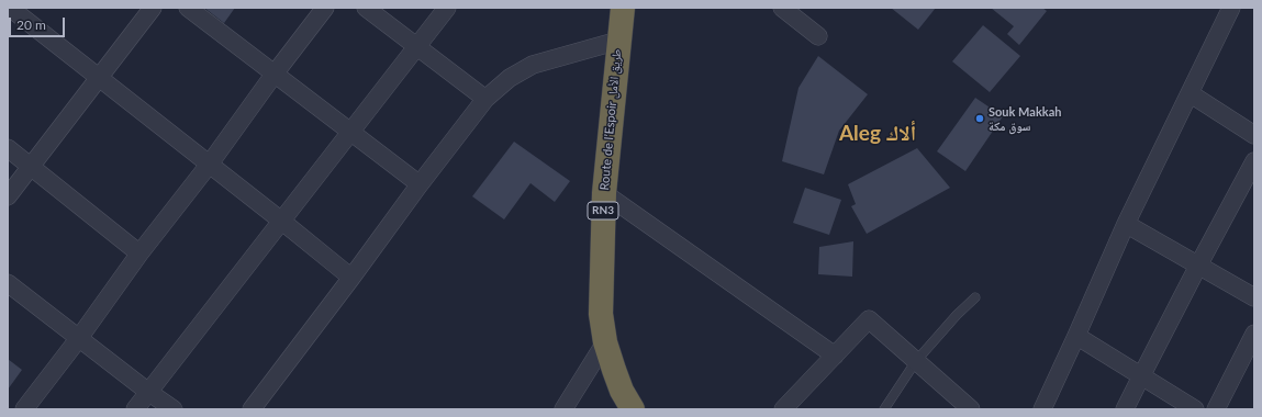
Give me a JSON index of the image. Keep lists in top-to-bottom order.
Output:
{
  "streets": {
    "highway": ["Route de l’Espoir طريق الأمل", "RN3"]
  },
  "districts": ["Aleg ألاك"],
  "places": ["Souk Makkah سوق مكة"],
  "scale_bar": "20 m"
}
